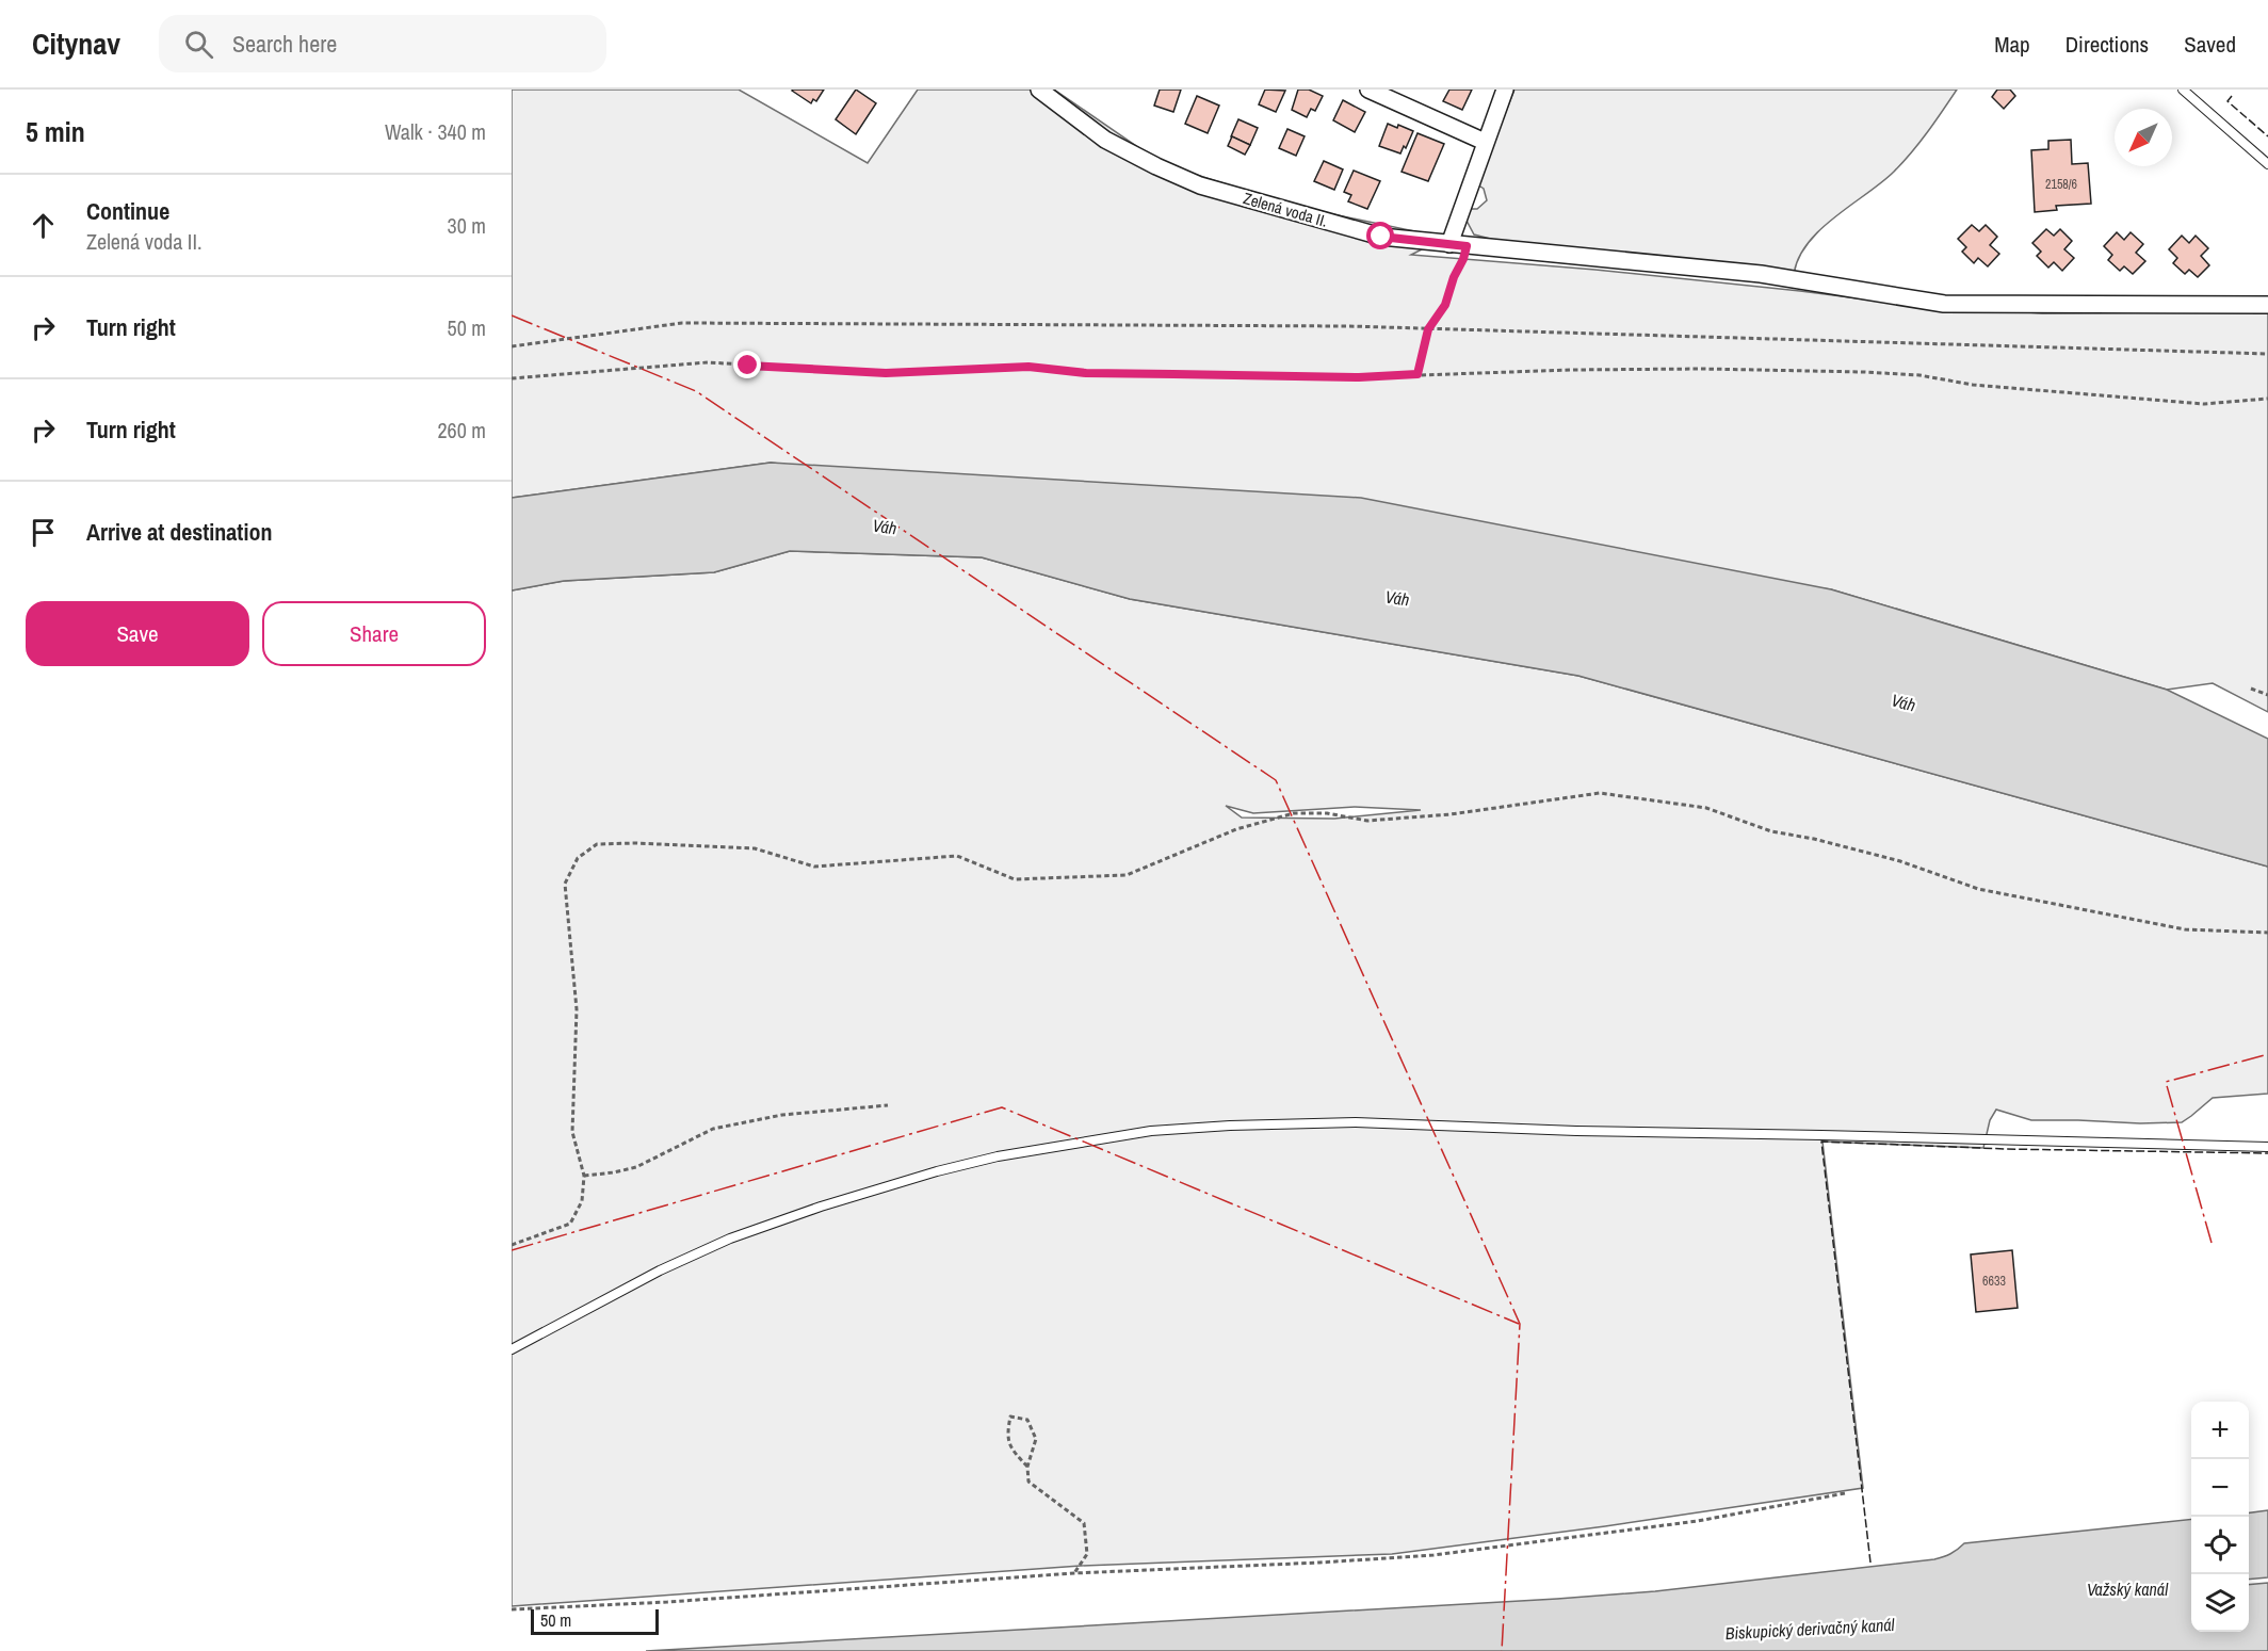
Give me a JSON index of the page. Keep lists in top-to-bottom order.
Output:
{
  "streets": {
    "street": ["Zelená voda II."]
  },
  "water": ["Váh", "Važský kanál", "Biskupický derivačný kanál"],
  "house_numbers": ["2158/6", "6633"],
  "scale_bar": "50 m",
  "north": "bottom left",
  "page": {
    "header": "Citynav",
    "search": "Search here",
    "nav": ["Map", "Directions", "Saved"],
    "heading": ["5 min", "Walk · 340 m"],
    "list": [
      ["Continue", "Zelená voda II.", "30 m"],
      ["Turn right", "50 m"],
      ["Turn right", "260 m"],
      "Arrive at destination"
    ],
    "buttons": ["Save", "Share"],
    "map_buttons": ["+", "−"],
    "scale": "50 m"
  }
}
